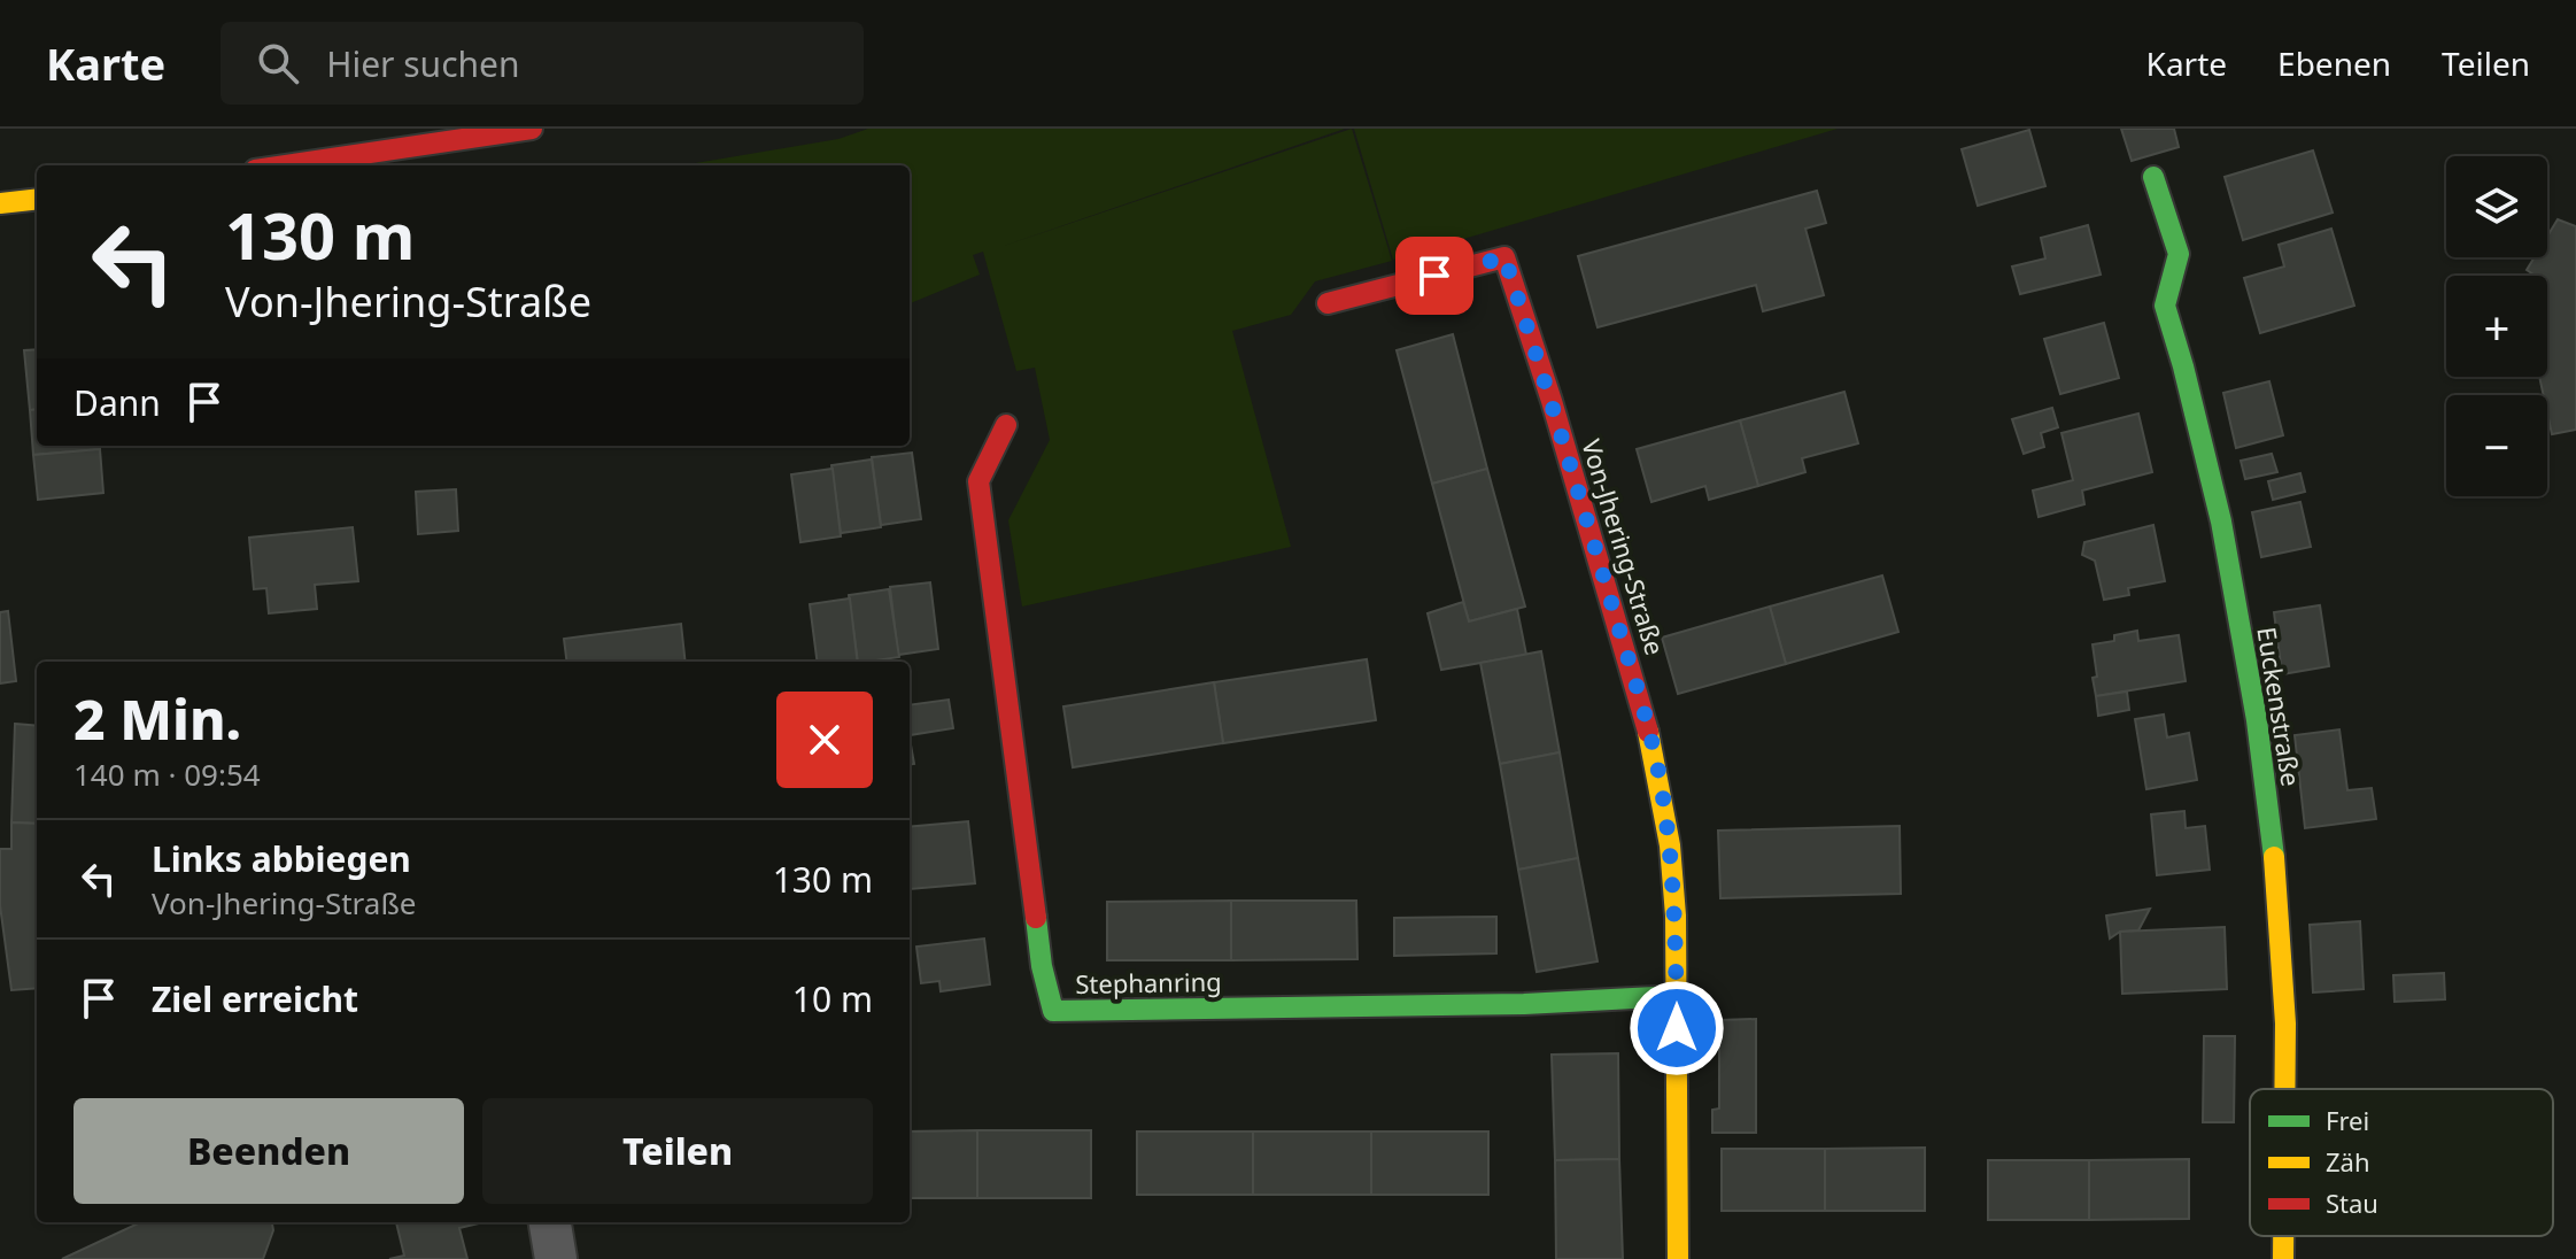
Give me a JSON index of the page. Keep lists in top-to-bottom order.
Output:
{
  "streets": {
    "street": ["Von-Jhering-Straße", "Euckenstraße", "Stephanring"]
  },
  "crossings": [
    ["Von-Jhering-Straße", "Stephanring"]
  ],
  "legend": ["Frei", "Zäh", "Stau"],
  "page": {
    "header": "Karte",
    "search": "Hier suchen",
    "nav": ["Karte", "Ebenen", "Teilen"],
    "map_buttons": ["+", "−"],
    "turn": ["130 m", "Von-Jhering-Straße"],
    "then": "Dann",
    "heading": ["2 Min.", "140 m · 09:54"],
    "list": [
      {
        "name": "Links abbiegen",
        "note": "Von-Jhering-Straße",
        "value": "130 m"
      },
      {
        "name": "Ziel erreicht",
        "value": "10 m"
      }
    ],
    "buttons": ["Beenden", "Teilen"]
  }
}
